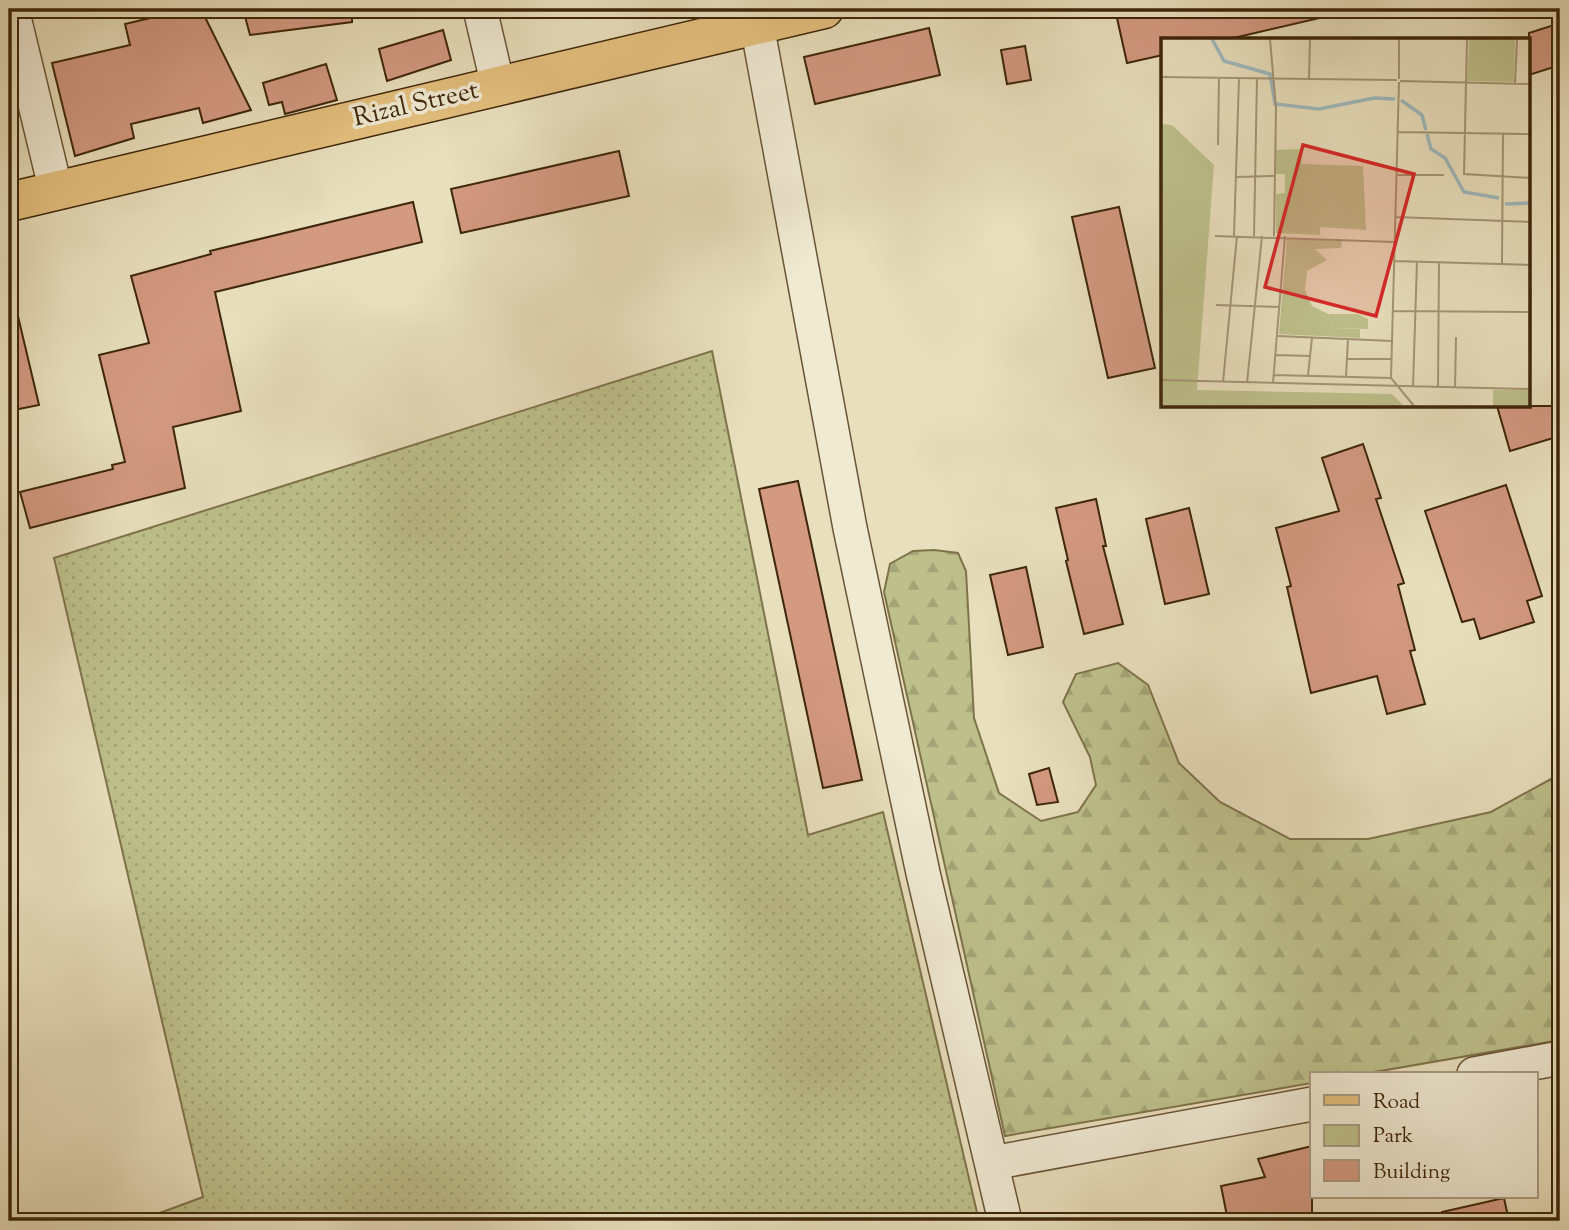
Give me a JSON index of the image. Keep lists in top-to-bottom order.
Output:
{
  "streets": {
    "main road": ["Rizal Street"]
  },
  "legend": ["Road", "Park", "Building"]
}
